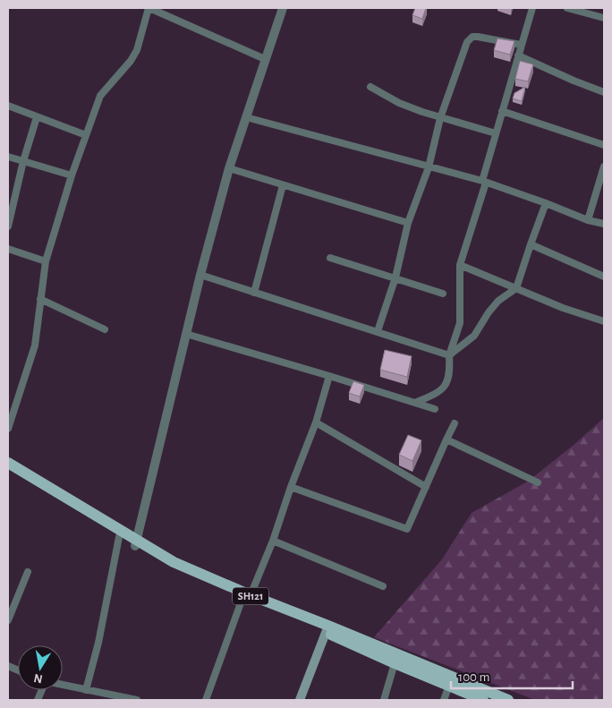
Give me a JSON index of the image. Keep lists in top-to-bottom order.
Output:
{
  "streets": {
    "main road": ["SH121"]
  },
  "scale_bar": "100 m",
  "north": "bottom"
}
